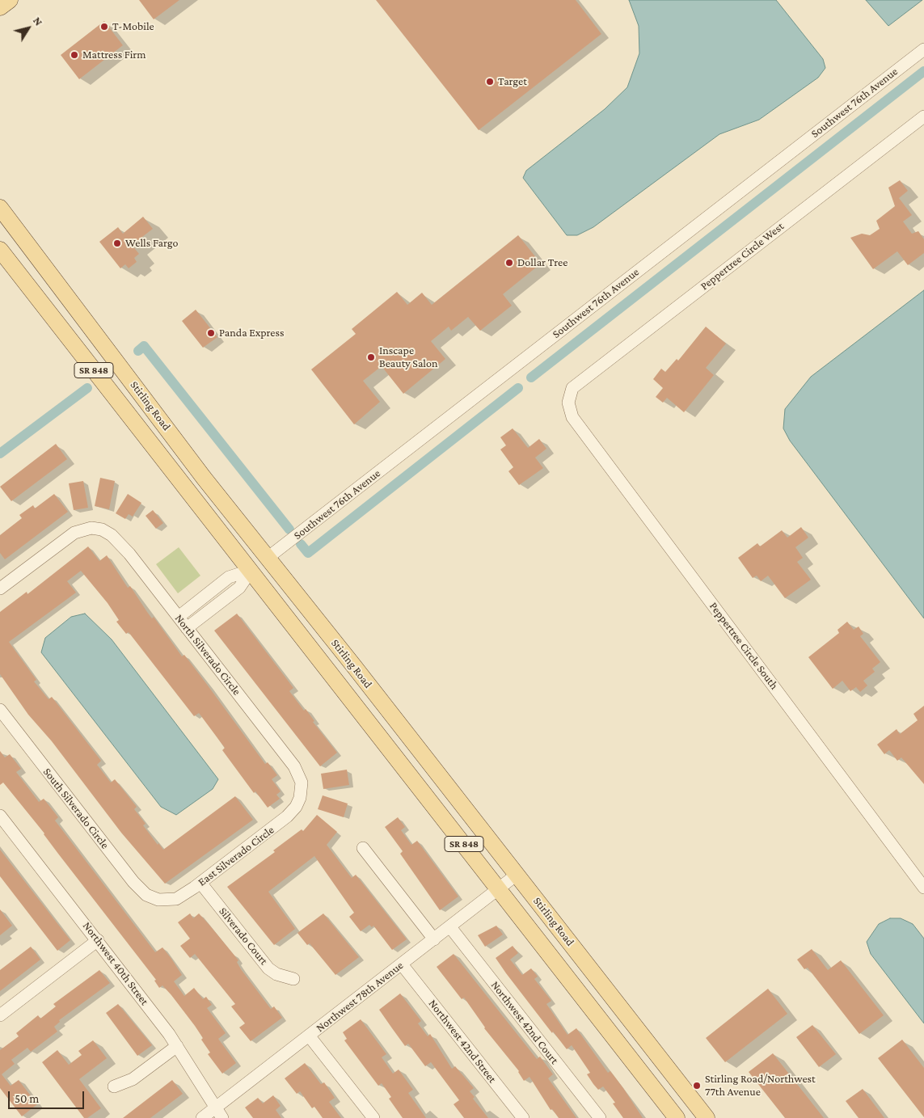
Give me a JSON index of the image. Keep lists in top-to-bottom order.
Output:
{
  "streets": {
    "main road": ["SR 848", "Stirling Road"],
    "street": [
      "Southwest 76th Avenue",
      "Peppertree Circle West",
      "Peppertree Circle South",
      "North Silverado Circle",
      "South Silverado Circle",
      "East Silverado Circle",
      "Silverado Court",
      "Northwest 40th Street",
      "Northwest 78th Avenue",
      "Northwest 42nd Court",
      "Northwest 42nd Street"
    ]
  },
  "crossings": [
    ["Southwest 76th Avenue", "Stirling Road"],
    ["Peppertree Circle West", "Peppertree Circle South"],
    ["Stirling Road", "Northwest 78th Avenue"],
    ["North Silverado Circle", "East Silverado Circle"],
    ["South Silverado Circle", "East Silverado Circle"],
    ["East Silverado Circle", "Silverado Court"],
    ["Northwest 40th Street", "Northwest 78th Avenue"],
    ["Northwest 78th Avenue", "Northwest 42nd Court"],
    ["Northwest 78th Avenue", "Northwest 42nd Street"]
  ],
  "places": [
    "T-Mobile",
    "Mattress Firm",
    "Target",
    "Wells Fargo",
    "Dollar Tree",
    "Panda Express",
    "Inscape Beauty Salon",
    "Stirling Road/Northwest 77th Avenue"
  ],
  "scale_bar": "50 m",
  "north": "top right"
}
